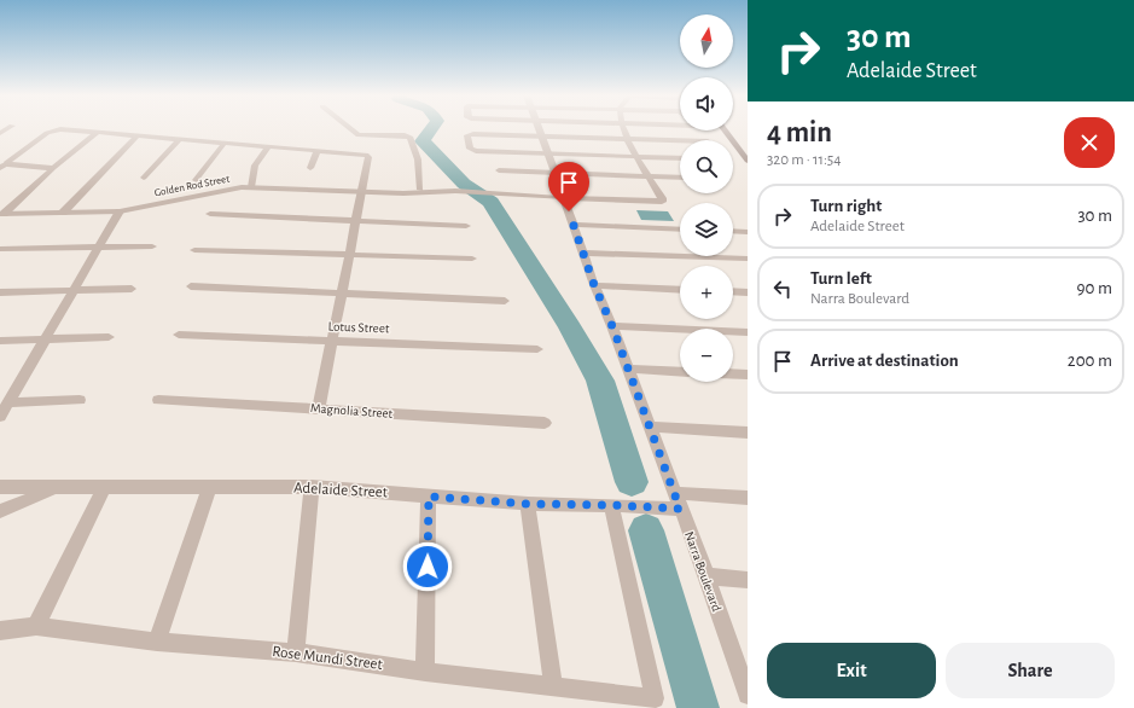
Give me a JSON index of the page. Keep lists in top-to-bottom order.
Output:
{
  "streets": {
    "street": [
      "Golden Rod Street",
      "Lotus Street",
      "Magnolia Street",
      "Adelaide Street",
      "Narra Boulevard",
      "Rose Mundi Street"
    ]
  },
  "crossings": [
    ["Golden Rod Street", "Narra Boulevard"],
    ["Adelaide Street", "Narra Boulevard"],
    ["Adelaide Street", "Rose Mundi Street"]
  ],
  "north": "top",
  "page": {
    "turn": ["30 m", "Adelaide Street"],
    "map_buttons": ["+", "−"],
    "heading": ["4 min", "320 m · 11:54"],
    "list": [
      {
        "name": "Turn right",
        "note": "Adelaide Street",
        "value": "30 m"
      },
      {
        "name": "Turn left",
        "note": "Narra Boulevard",
        "value": "90 m"
      },
      {
        "name": "Arrive at destination",
        "value": "200 m"
      }
    ],
    "buttons": ["Exit", "Share"]
  }
}
